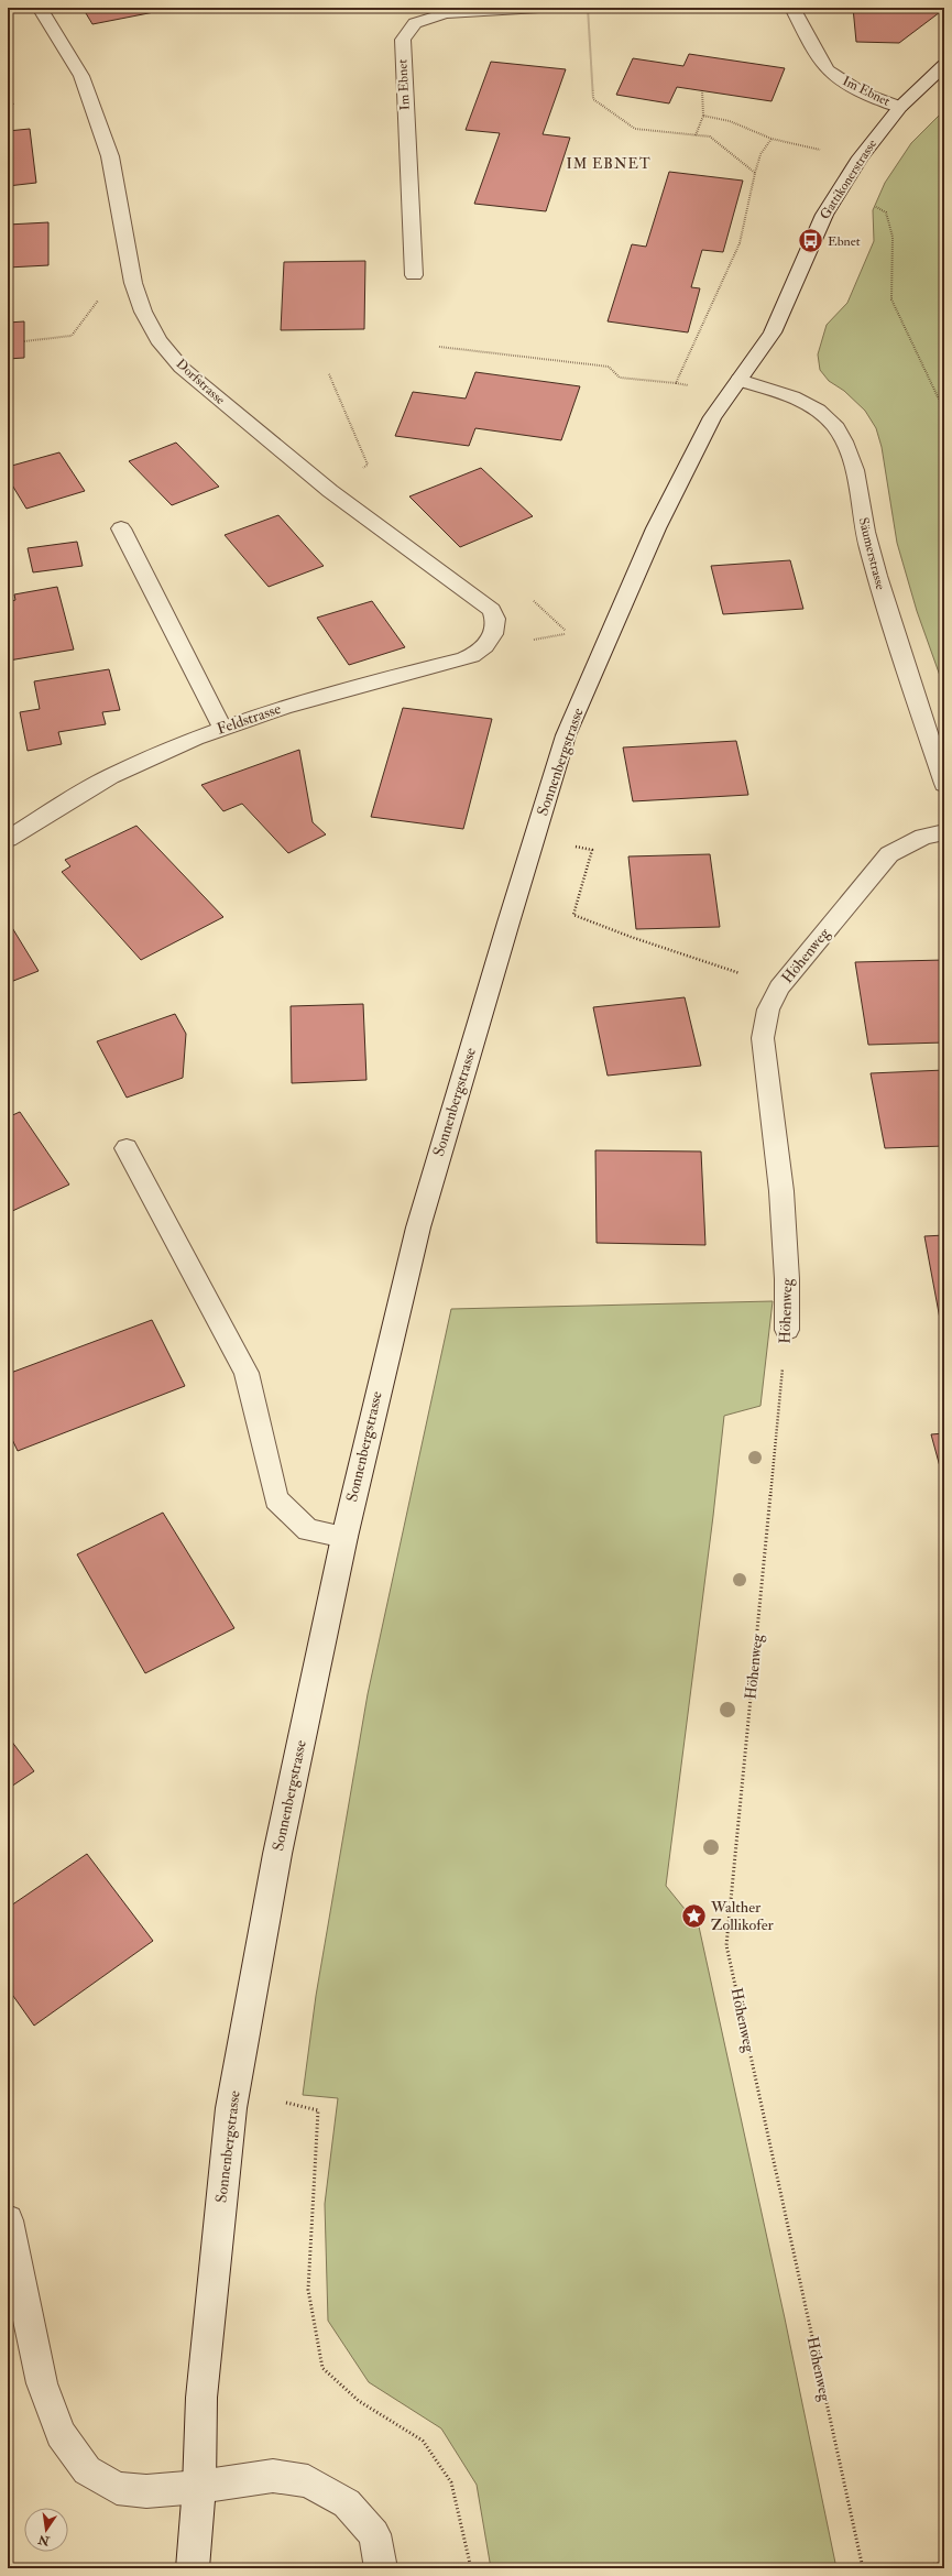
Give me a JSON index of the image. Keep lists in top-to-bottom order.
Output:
{
  "streets": {
    "street": [
      "Im Ebnet",
      "Gattikonerstrasse",
      "Dorfstrasse",
      "Säumerstrasse",
      "Feldstrasse",
      "Sonnenbergstrasse",
      "Höhenweg"
    ]
  },
  "crossings": [
    ["Im Ebnet", "Gattikonerstrasse"],
    ["Gattikonerstrasse", "Säumerstrasse"],
    ["Gattikonerstrasse", "Sonnenbergstrasse"],
    ["Dorfstrasse", "Feldstrasse"],
    ["Säumerstrasse", "Sonnenbergstrasse"]
  ],
  "districts": ["IM EBNET"],
  "places": {
    "bus stop": ["Ebnet"],
    "place": ["Walther Zollikofer"]
  },
  "north": "bottom"
}
